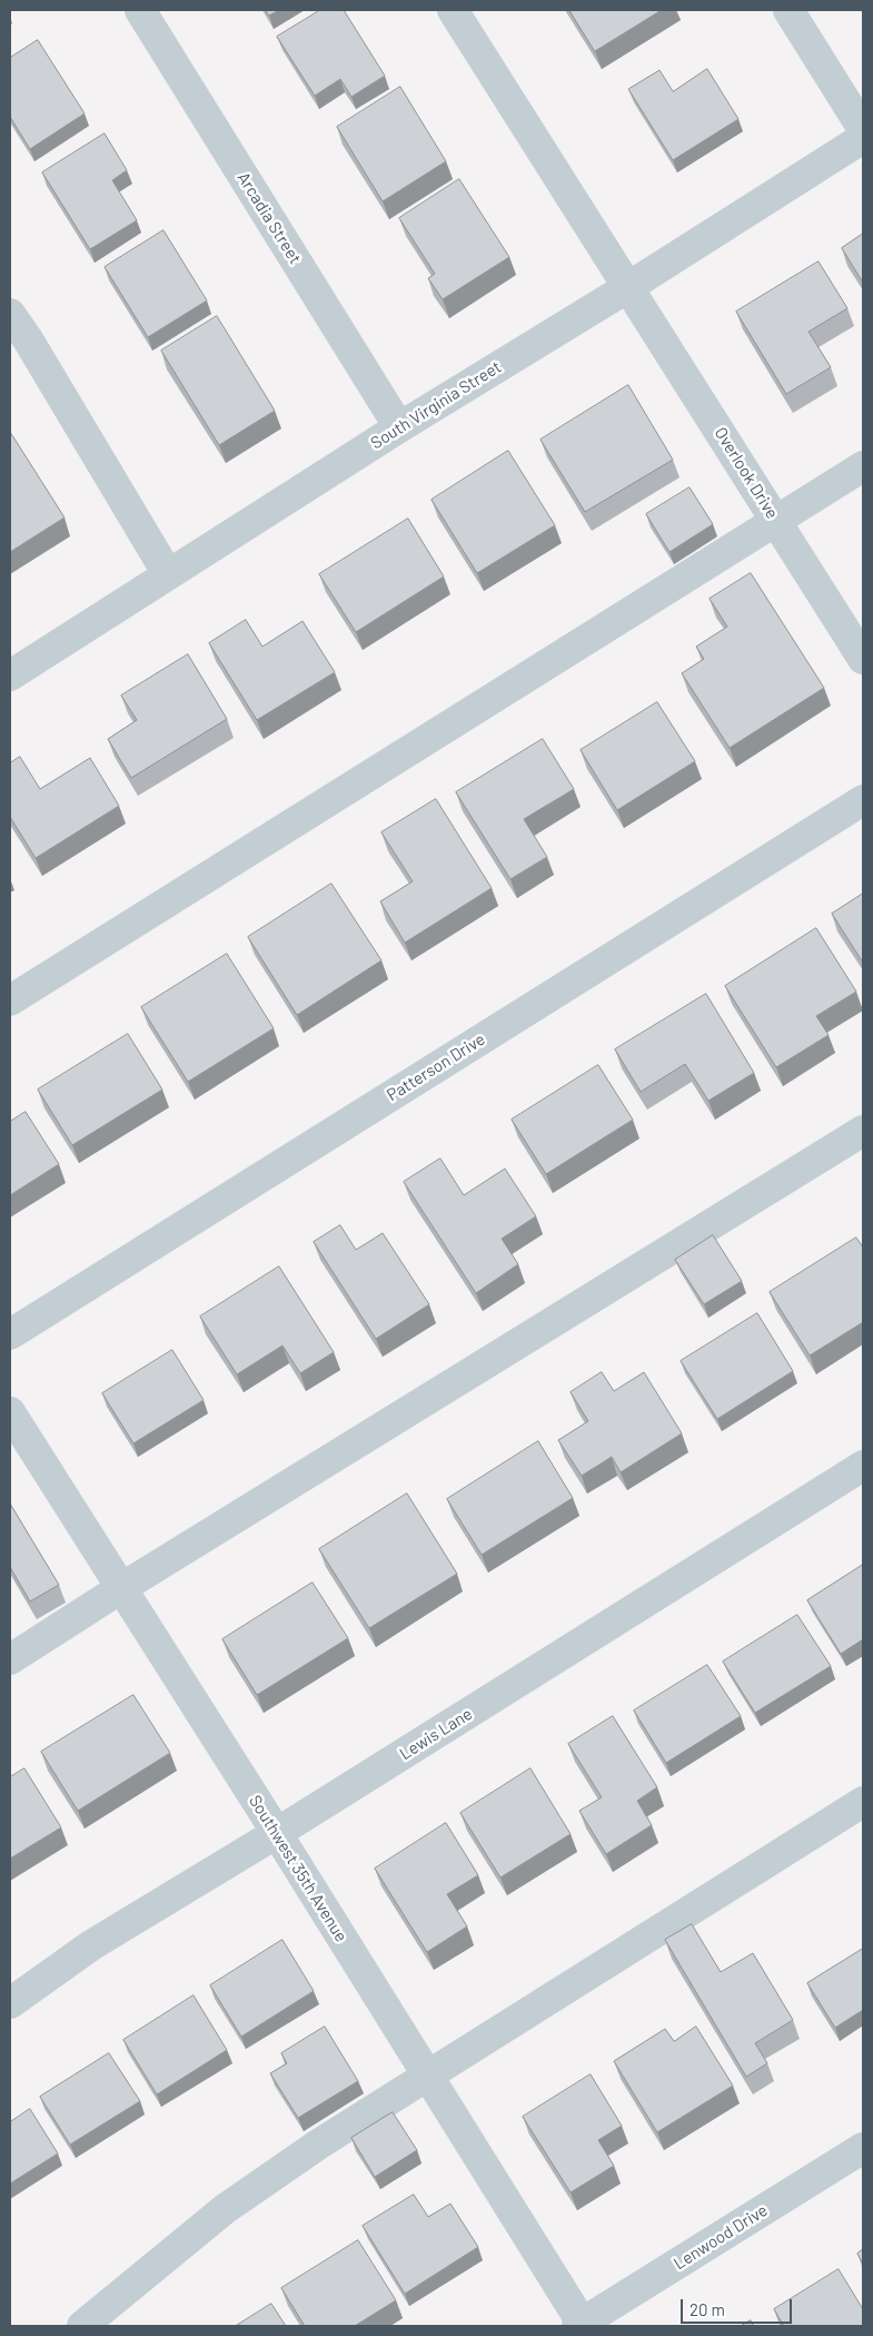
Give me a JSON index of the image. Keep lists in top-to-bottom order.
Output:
{
  "streets": {
    "street": [
      "Arcadia Street",
      "South Virginia Street",
      "Overlook Drive",
      "Patterson Drive",
      "Lewis Lane",
      "Southwest 35th Avenue",
      "Lenwood Drive"
    ]
  },
  "crossings": [
    ["Arcadia Street", "South Virginia Street"],
    ["South Virginia Street", "Overlook Drive"],
    ["Lewis Lane", "Southwest 35th Avenue"],
    ["Southwest 35th Avenue", "Lenwood Drive"]
  ],
  "scale_bar": "20 m"
}
